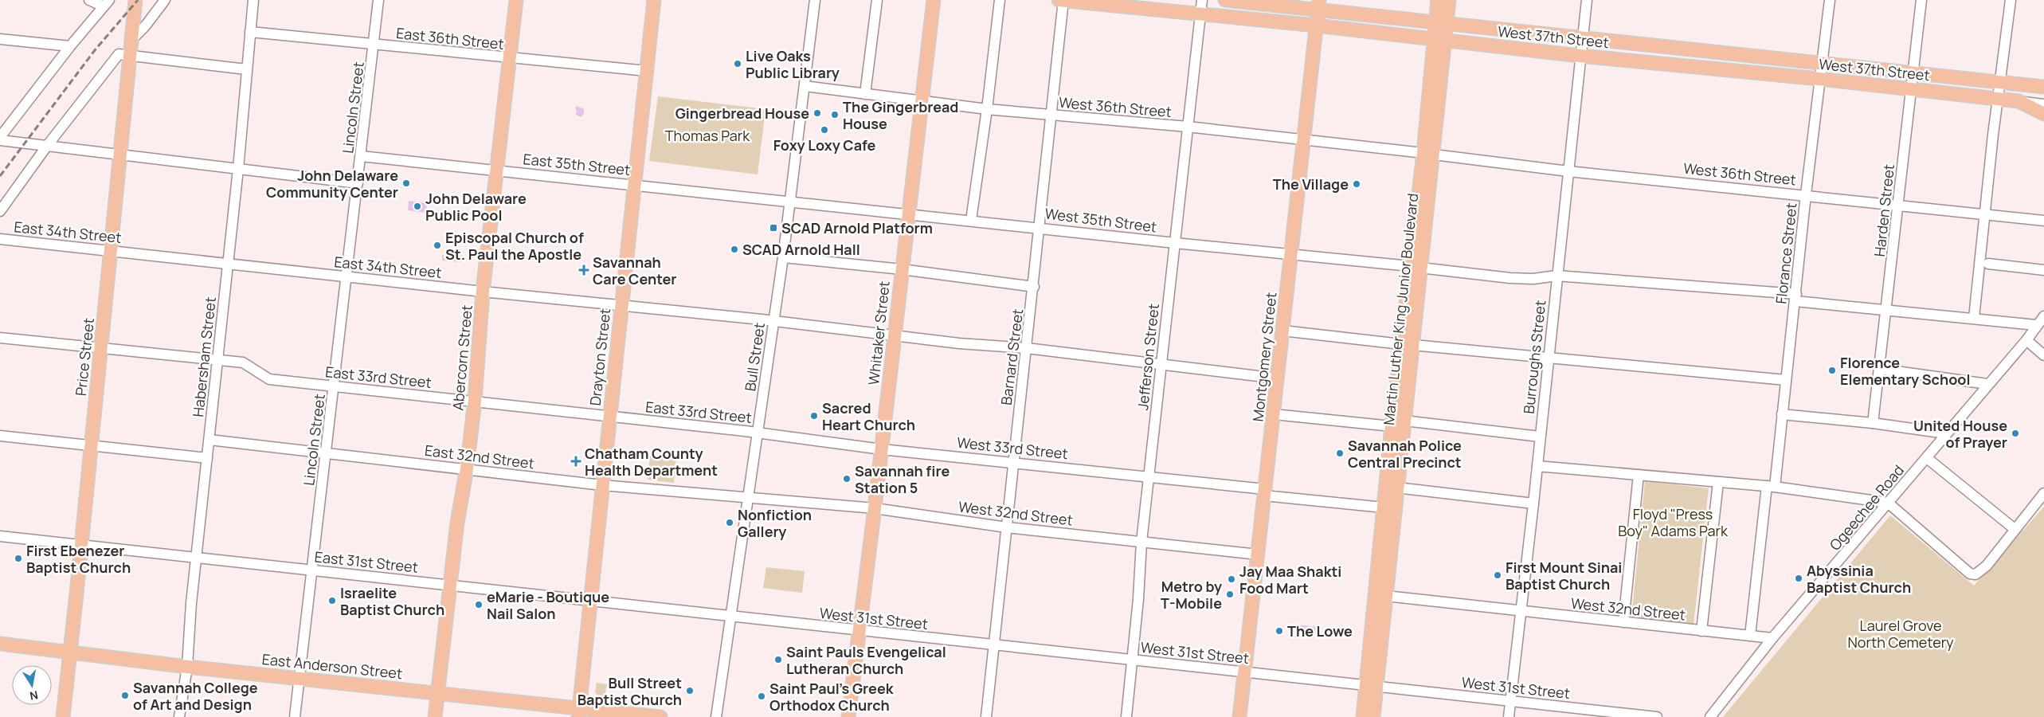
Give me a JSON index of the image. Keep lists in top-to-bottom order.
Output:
{
  "streets": {
    "main road": [
      "West 37th Street",
      "Martin Luther King Junior Boulevard",
      "Whitaker Street",
      "Price Street",
      "Drayton Street",
      "Montgomery Street",
      "Abercorn Street",
      "East Anderson Street"
    ],
    "street": [
      "East 36th Street",
      "West 36th Street",
      "Lincoln Street",
      "East 35th Street",
      "Harden Street",
      "West 35th Street",
      "East 34th Street",
      "Florance Street",
      "Habersham Street",
      "Bull Street",
      "Barnard Street",
      "Jefferson Street",
      "Burroughs Street",
      "East 33rd Street",
      "West 33rd Street",
      "East 32nd Street",
      "Ogeechee Road",
      "West 32nd Street",
      "East 31st Street",
      "West 31st Street"
    ]
  },
  "crossings": [
    ["West 37th Street", "Harden Street"],
    ["West 37th Street", "Florance Street"],
    ["West 37th Street", "Martin Luther King Junior Boulevard"],
    ["West 37th Street", "Barnard Street"],
    ["West 37th Street", "Jefferson Street"],
    ["West 37th Street", "Montgomery Street"],
    ["West 37th Street", "Burroughs Street"],
    ["East 36th Street", "Lincoln Street"],
    ["East 36th Street", "Habersham Street"],
    ["East 36th Street", "Drayton Street"],
    ["East 36th Street", "Abercorn Street"],
    ["West 36th Street", "Harden Street"],
    ["West 36th Street", "Florance Street"],
    ["West 36th Street", "Martin Luther King Junior Boulevard"],
    ["West 36th Street", "Whitaker Street"],
    ["West 36th Street", "Bull Street"],
    ["West 36th Street", "Barnard Street"],
    ["West 36th Street", "Jefferson Street"],
    ["West 36th Street", "Montgomery Street"],
    ["West 36th Street", "Burroughs Street"],
    ["Lincoln Street", "East 35th Street"],
    ["Lincoln Street", "East 34th Street"],
    ["Lincoln Street", "East 33rd Street"],
    ["Lincoln Street", "East 32nd Street"],
    ["Lincoln Street", "East 31st Street"],
    ["Lincoln Street", "East Anderson Street"],
    ["East 35th Street", "West 35th Street"],
    ["East 35th Street", "Drayton Street"],
    ["East 35th Street", "Bull Street"],
    ["East 35th Street", "Abercorn Street"],
    ["Harden Street", "West 35th Street"],
    ["West 35th Street", "Florance Street"],
    ["West 35th Street", "Martin Luther King Junior Boulevard"],
    ["West 35th Street", "Whitaker Street"],
    ["West 35th Street", "Bull Street"],
    ["West 35th Street", "Barnard Street"],
    ["West 35th Street", "Jefferson Street"],
    ["West 35th Street", "Montgomery Street"],
    ["West 35th Street", "Burroughs Street"],
    ["West 35th Street", "Ogeechee Road"],
    ["East 34th Street", "Whitaker Street"],
    ["East 34th Street", "Price Street"],
    ["East 34th Street", "Habersham Street"],
    ["East 34th Street", "Drayton Street"],
    ["East 34th Street", "Bull Street"],
    ["East 34th Street", "Barnard Street"],
    ["East 34th Street", "Jefferson Street"],
    ["East 34th Street", "Montgomery Street"],
    ["East 34th Street", "Abercorn Street"],
    ["Florance Street", "West 32nd Street"],
    ["Martin Luther King Junior Boulevard", "West 33rd Street"],
    ["Martin Luther King Junior Boulevard", "West 32nd Street"],
    ["Martin Luther King Junior Boulevard", "West 31st Street"],
    ["Whitaker Street", "West 33rd Street"],
    ["Whitaker Street", "West 32nd Street"],
    ["Whitaker Street", "West 31st Street"],
    ["Price Street", "East 33rd Street"],
    ["Price Street", "East 31st Street"],
    ["Price Street", "East Anderson Street"],
    ["Habersham Street", "East 33rd Street"],
    ["Habersham Street", "East 32nd Street"],
    ["Habersham Street", "East 31st Street"],
    ["Habersham Street", "East Anderson Street"],
    ["Drayton Street", "East 33rd Street"],
    ["Drayton Street", "East 32nd Street"],
    ["Drayton Street", "East 31st Street"],
    ["Drayton Street", "East Anderson Street"],
    ["Bull Street", "East 33rd Street"],
    ["Bull Street", "West 33rd Street"],
    ["Bull Street", "East 32nd Street"],
    ["Bull Street", "West 32nd Street"],
    ["Bull Street", "East 31st Street"],
    ["Bull Street", "West 31st Street"],
    ["Barnard Street", "West 33rd Street"],
    ["Barnard Street", "West 32nd Street"],
    ["Barnard Street", "West 31st Street"],
    ["Jefferson Street", "West 33rd Street"],
    ["Jefferson Street", "West 32nd Street"],
    ["Jefferson Street", "West 31st Street"],
    ["Montgomery Street", "West 33rd Street"],
    ["Montgomery Street", "West 32nd Street"],
    ["Montgomery Street", "West 31st Street"],
    ["Burroughs Street", "West 32nd Street"],
    ["Burroughs Street", "West 31st Street"],
    ["Abercorn Street", "East 33rd Street"],
    ["Abercorn Street", "East 32nd Street"],
    ["Abercorn Street", "East 31st Street"],
    ["Abercorn Street", "East Anderson Street"],
    ["East 33rd Street", "West 33rd Street"],
    ["East 32nd Street", "West 32nd Street"],
    ["Ogeechee Road", "West 32nd Street"],
    ["East 31st Street", "West 31st Street"]
  ],
  "parks": ["Thomas Park", "Floyd \"Press Boy\" Adams Park", "Laurel Grove North Cemetery"],
  "places": {
    "other": [
      "Live Oaks Public Library",
      "Gingerbread House",
      "The Gingerbread House",
      "Foxy Loxy Cafe",
      "John Delaware Community Center",
      "The Village",
      "John Delaware Public Pool",
      "Episcopal Church of St. Paul the Apostle",
      "SCAD Arnold Hall",
      "Florence Elementary School",
      "Sacred Heart Church",
      "United House of Prayer",
      "Savannah Police Central Precinct",
      "Savannah fire Station 5",
      "Nonfiction Gallery",
      "First Ebenezer Baptist Church",
      "First Mount Sinai Baptist Church",
      "Abyssinia Baptist Church",
      "Jay Maa Shakti Food Mart",
      "Metro by T-Mobile",
      "Israelite Baptist Church",
      "eMarie - Boutique Nail Salon",
      "The Lowe",
      "Saint Pauls Evengelical Lutheran Church",
      "Bull Street Baptist Church",
      "Savannah College of Art and Design",
      "Saint Paul's Greek Orthodox Church"
    ],
    "transit": ["SCAD Arnold Platform"],
    "health": ["Savannah Care Center", "Chatham County Health Department"]
  },
  "north": "bottom"
}
